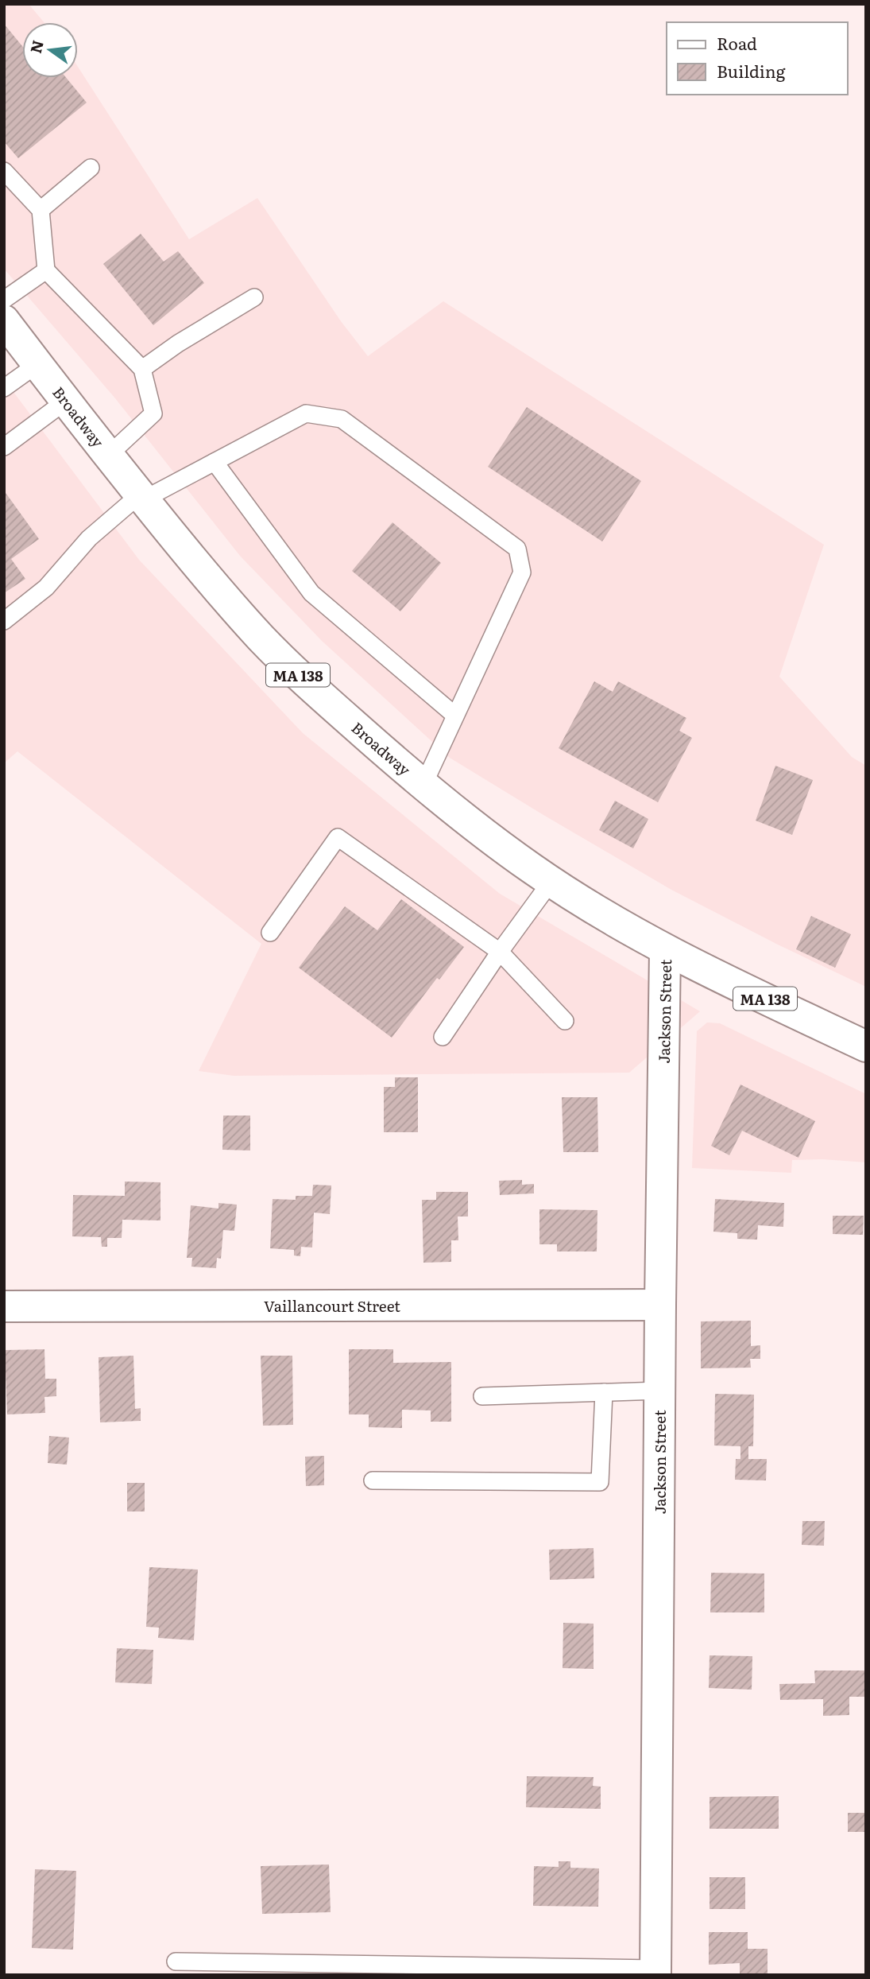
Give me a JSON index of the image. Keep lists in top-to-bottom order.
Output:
{
  "streets": {
    "street": [
      "Broadway",
      "MA 138",
      "Jackson Street",
      "Vaillancourt Street"
    ]
  },
  "crossings": [
    ["Broadway", "Jackson Street"],
    ["Jackson Street", "Vaillancourt Street"]
  ],
  "legend": ["Road", "Building"],
  "north": "left"
}
